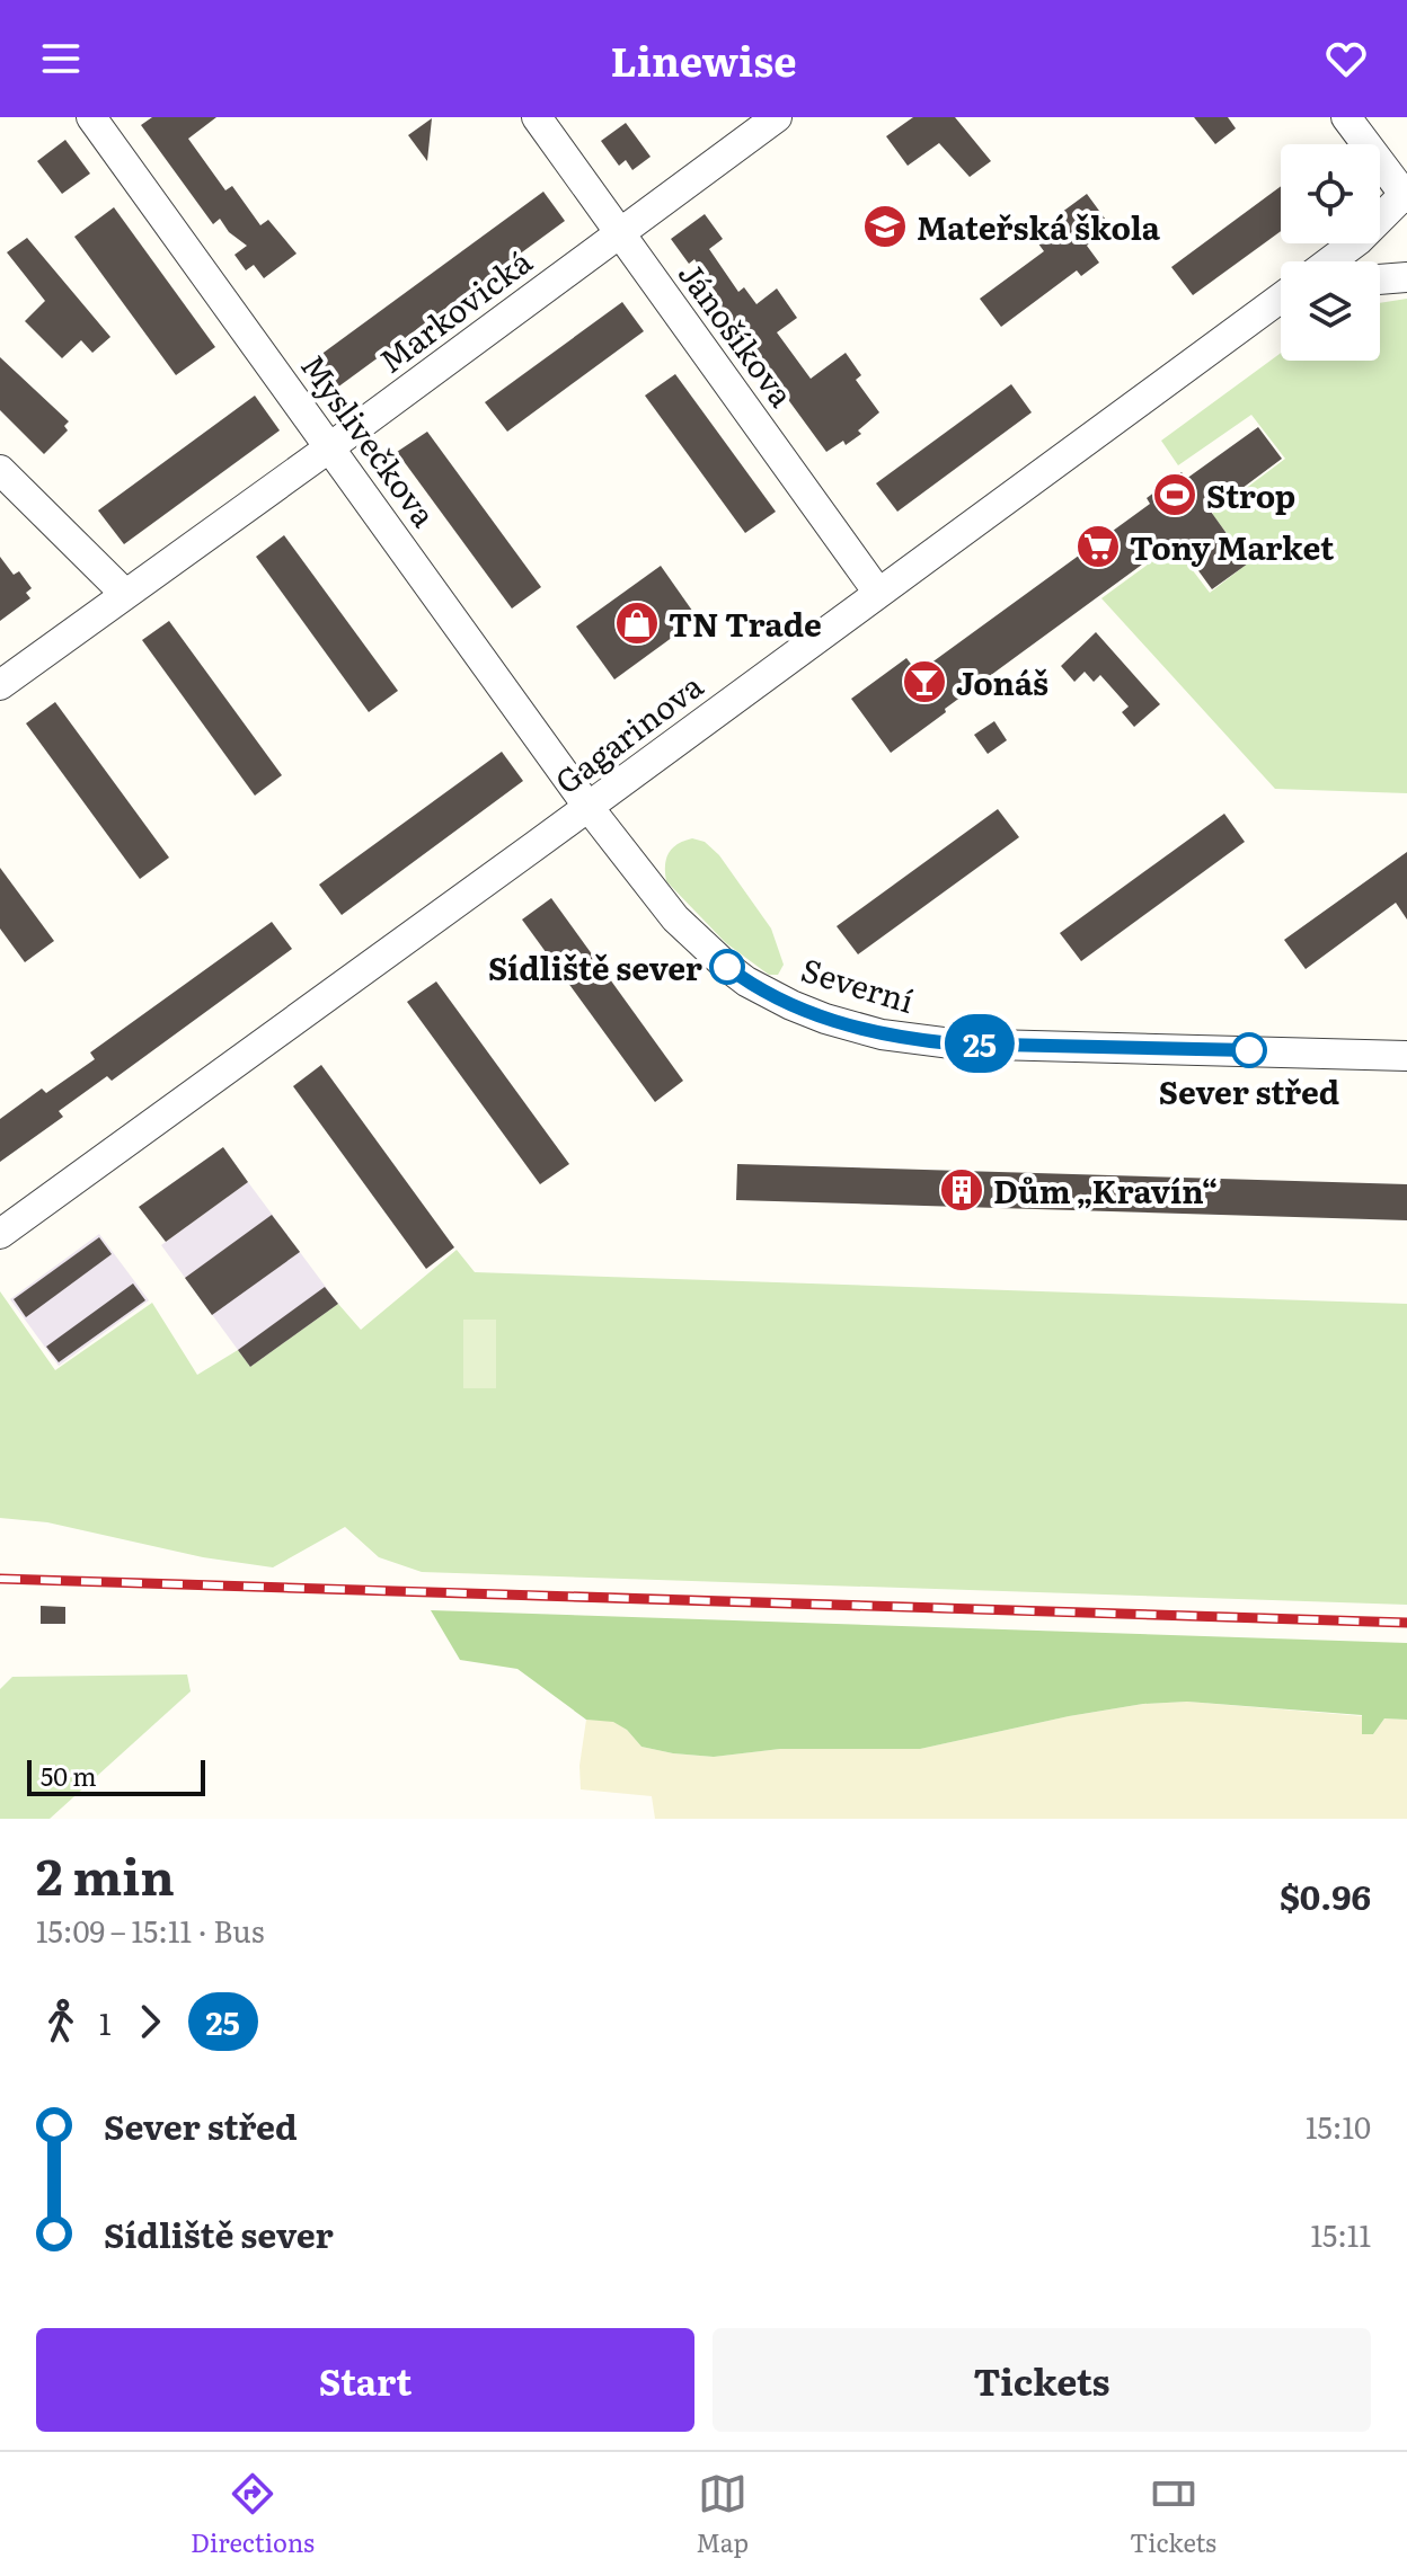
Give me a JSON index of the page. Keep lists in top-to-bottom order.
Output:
{
  "streets": {
    "street": [
      "Markovická",
      "Jánošíkova",
      "Myslivečkova",
      "Gagarinova",
      "Severní"
    ]
  },
  "crossings": [
    ["Markovická", "Jánošíkova"],
    ["Markovická", "Myslivečkova"],
    ["Jánošíkova", "Gagarinova"],
    ["Myslivečkova", "Gagarinova"],
    ["Myslivečkova", "Severní"],
    ["Gagarinova", "Severní"]
  ],
  "places": {
    "school or university": ["Mateřská škola"],
    "sports": ["Strop"],
    "supermarket": ["Tony Market"],
    "shop": ["TN Trade"],
    "bar": ["Jonáš"],
    "other": ["Sídliště sever", "Sever střed"],
    "building": ["Dům „Kravín“"]
  },
  "lines": ["bus line 25"],
  "scale_bar": "50 m",
  "page": {
    "header": "Linewise",
    "on_map": "25",
    "scale": "50 m",
    "heading": ["2 min", "15:09 – 15:11 · Bus", "$0.96"],
    "legs": ["1", "25"],
    "list": [
      {
        "name": "Sever střed",
        "value": "15:10"
      },
      {
        "name": "Sídliště sever",
        "value": "15:11"
      }
    ],
    "buttons": ["Start", "Tickets"],
    "tabs": ["Directions", "Map", "Tickets"]
  }
}
